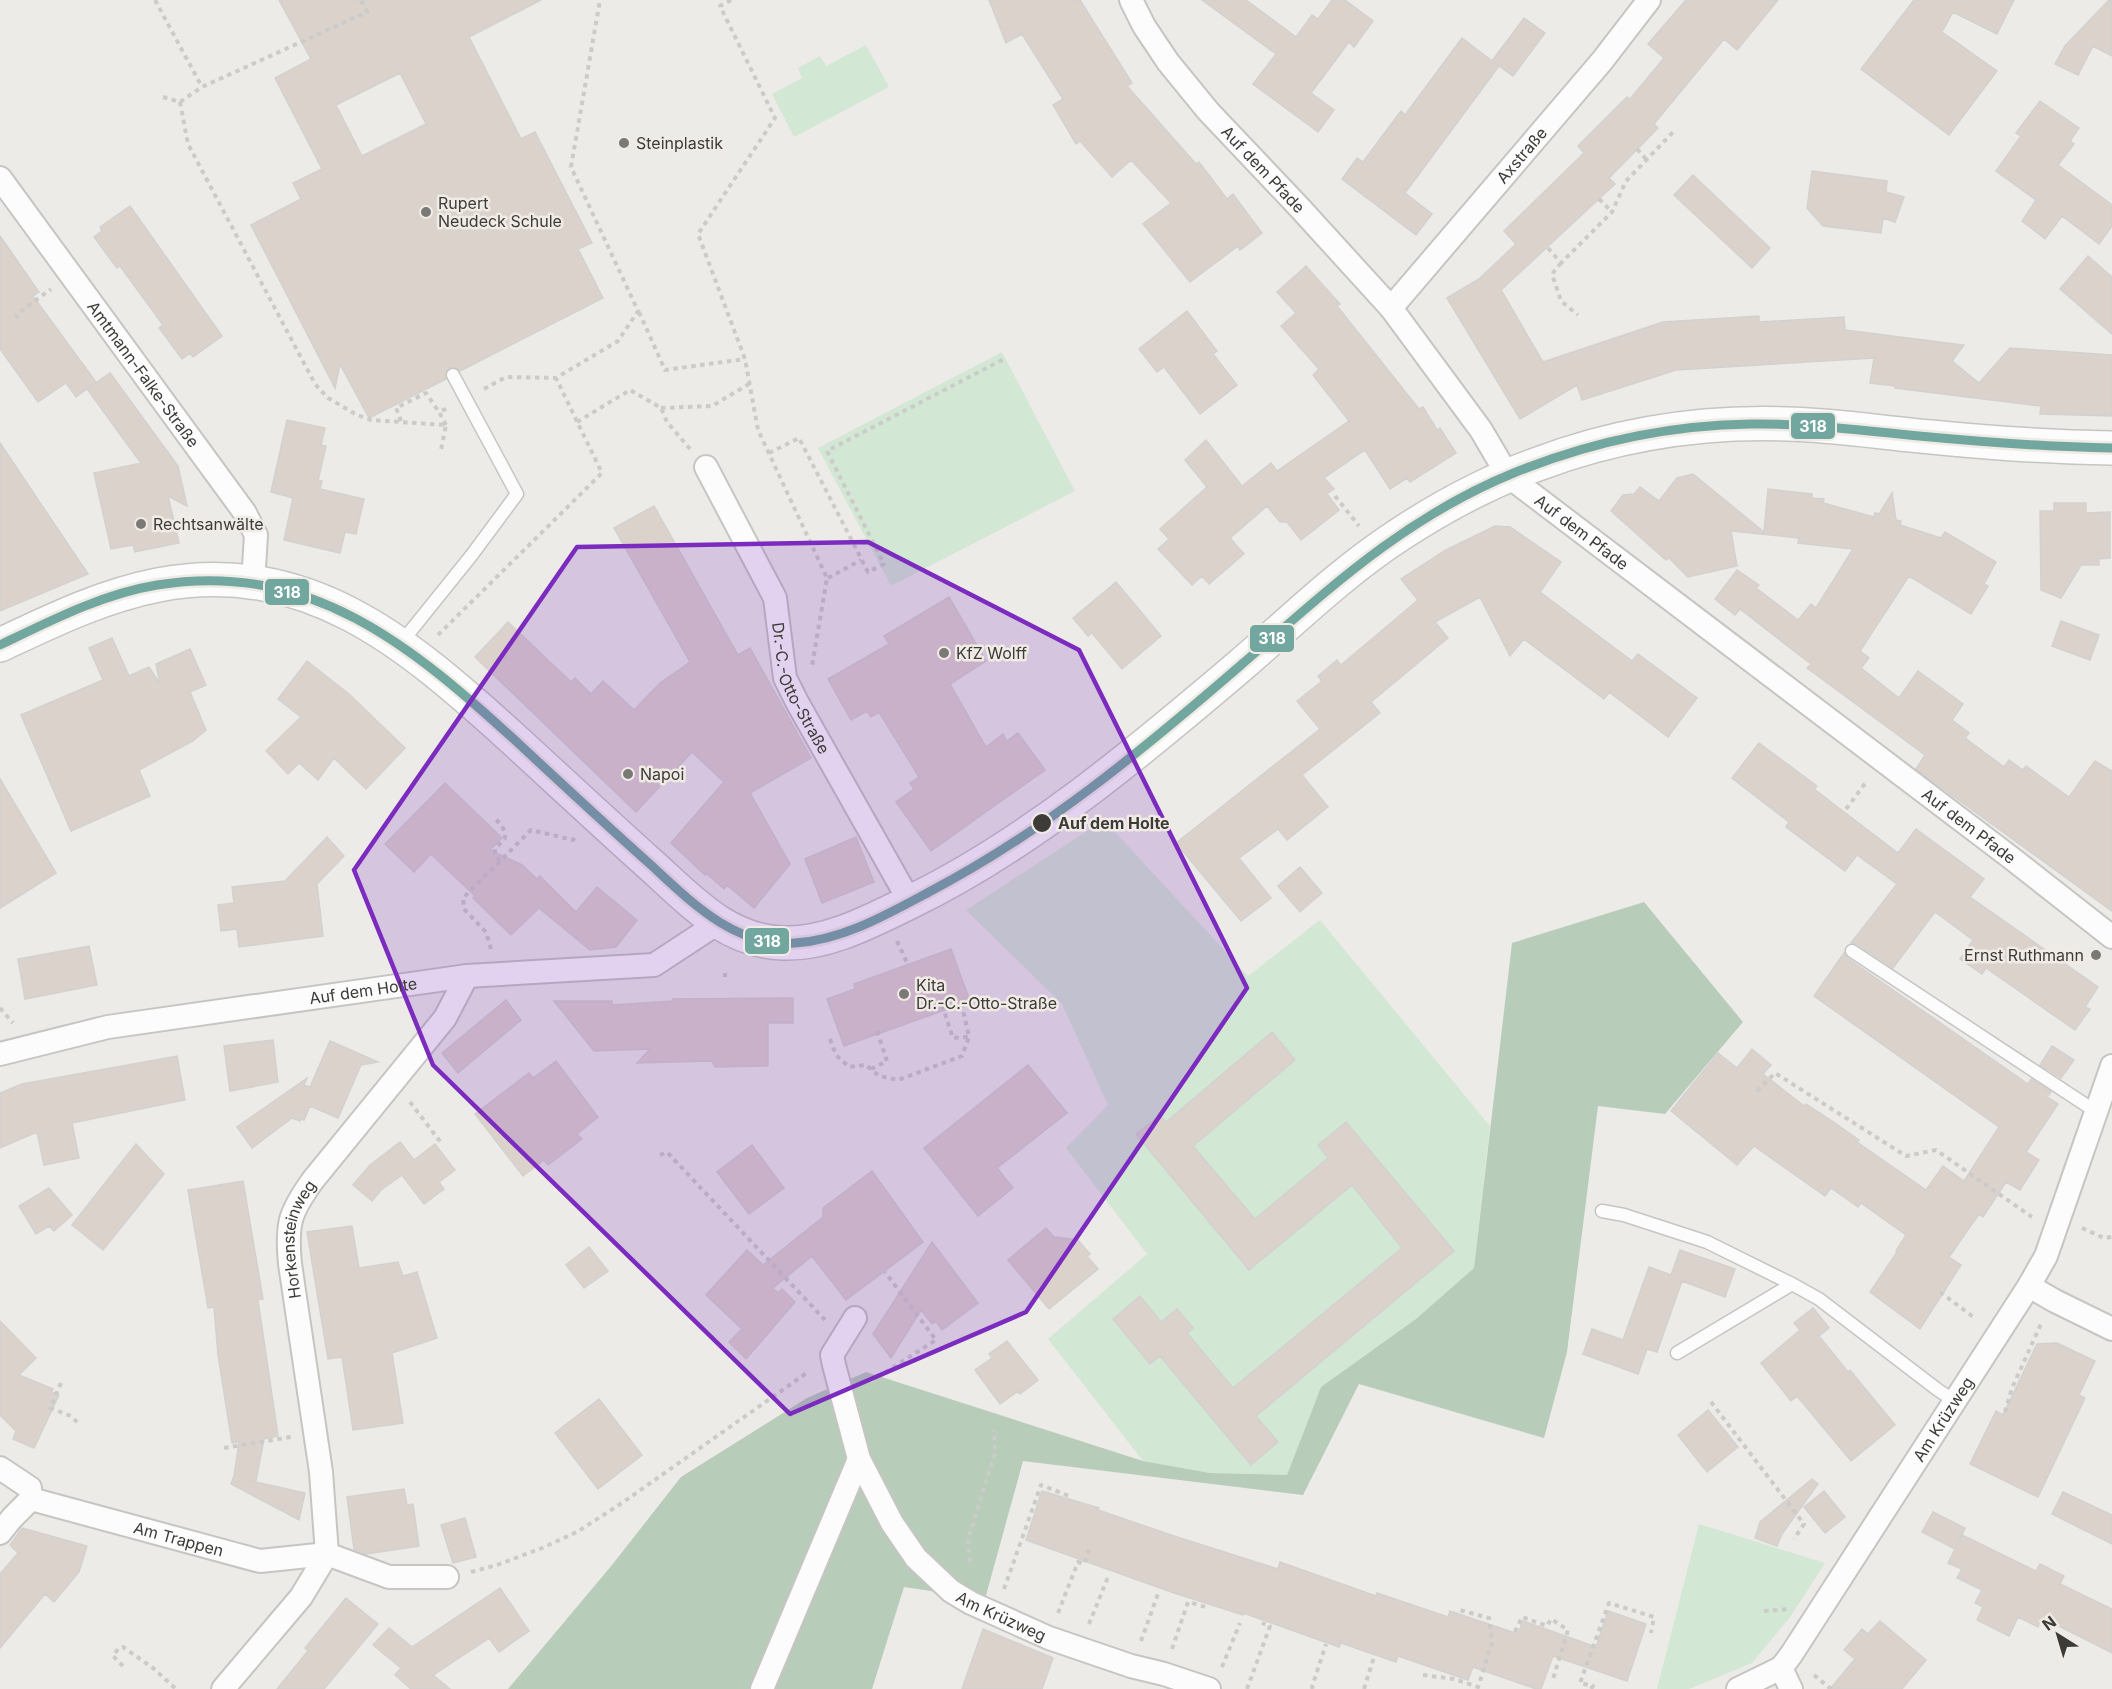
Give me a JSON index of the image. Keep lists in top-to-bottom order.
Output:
{
  "streets": {
    "street": [
      "Axstraße",
      "Auf dem Pfade",
      "Amtmann-Falke-Straße",
      "Dr.-C.-Otto-Straße",
      "Auf dem Holte",
      "Horkensteinweg",
      "Am Krüzweg",
      "Am Trappen"
    ]
  },
  "crossings": [
    ["Axstraße", "Auf dem Pfade"],
    ["Auf dem Holte", "Horkensteinweg"],
    ["Horkensteinweg", "Am Trappen"]
  ],
  "places": [
    "Steinplastik",
    "Rupert Neudeck Schule",
    "Rechtsanwälte",
    "KfZ Wolff",
    "Napoi",
    "Auf dem Holte",
    "Ernst Ruthmann",
    "Kita Dr.-C.-Otto-Straße"
  ],
  "lines": ["transit line 318"],
  "north": "top left"
}
